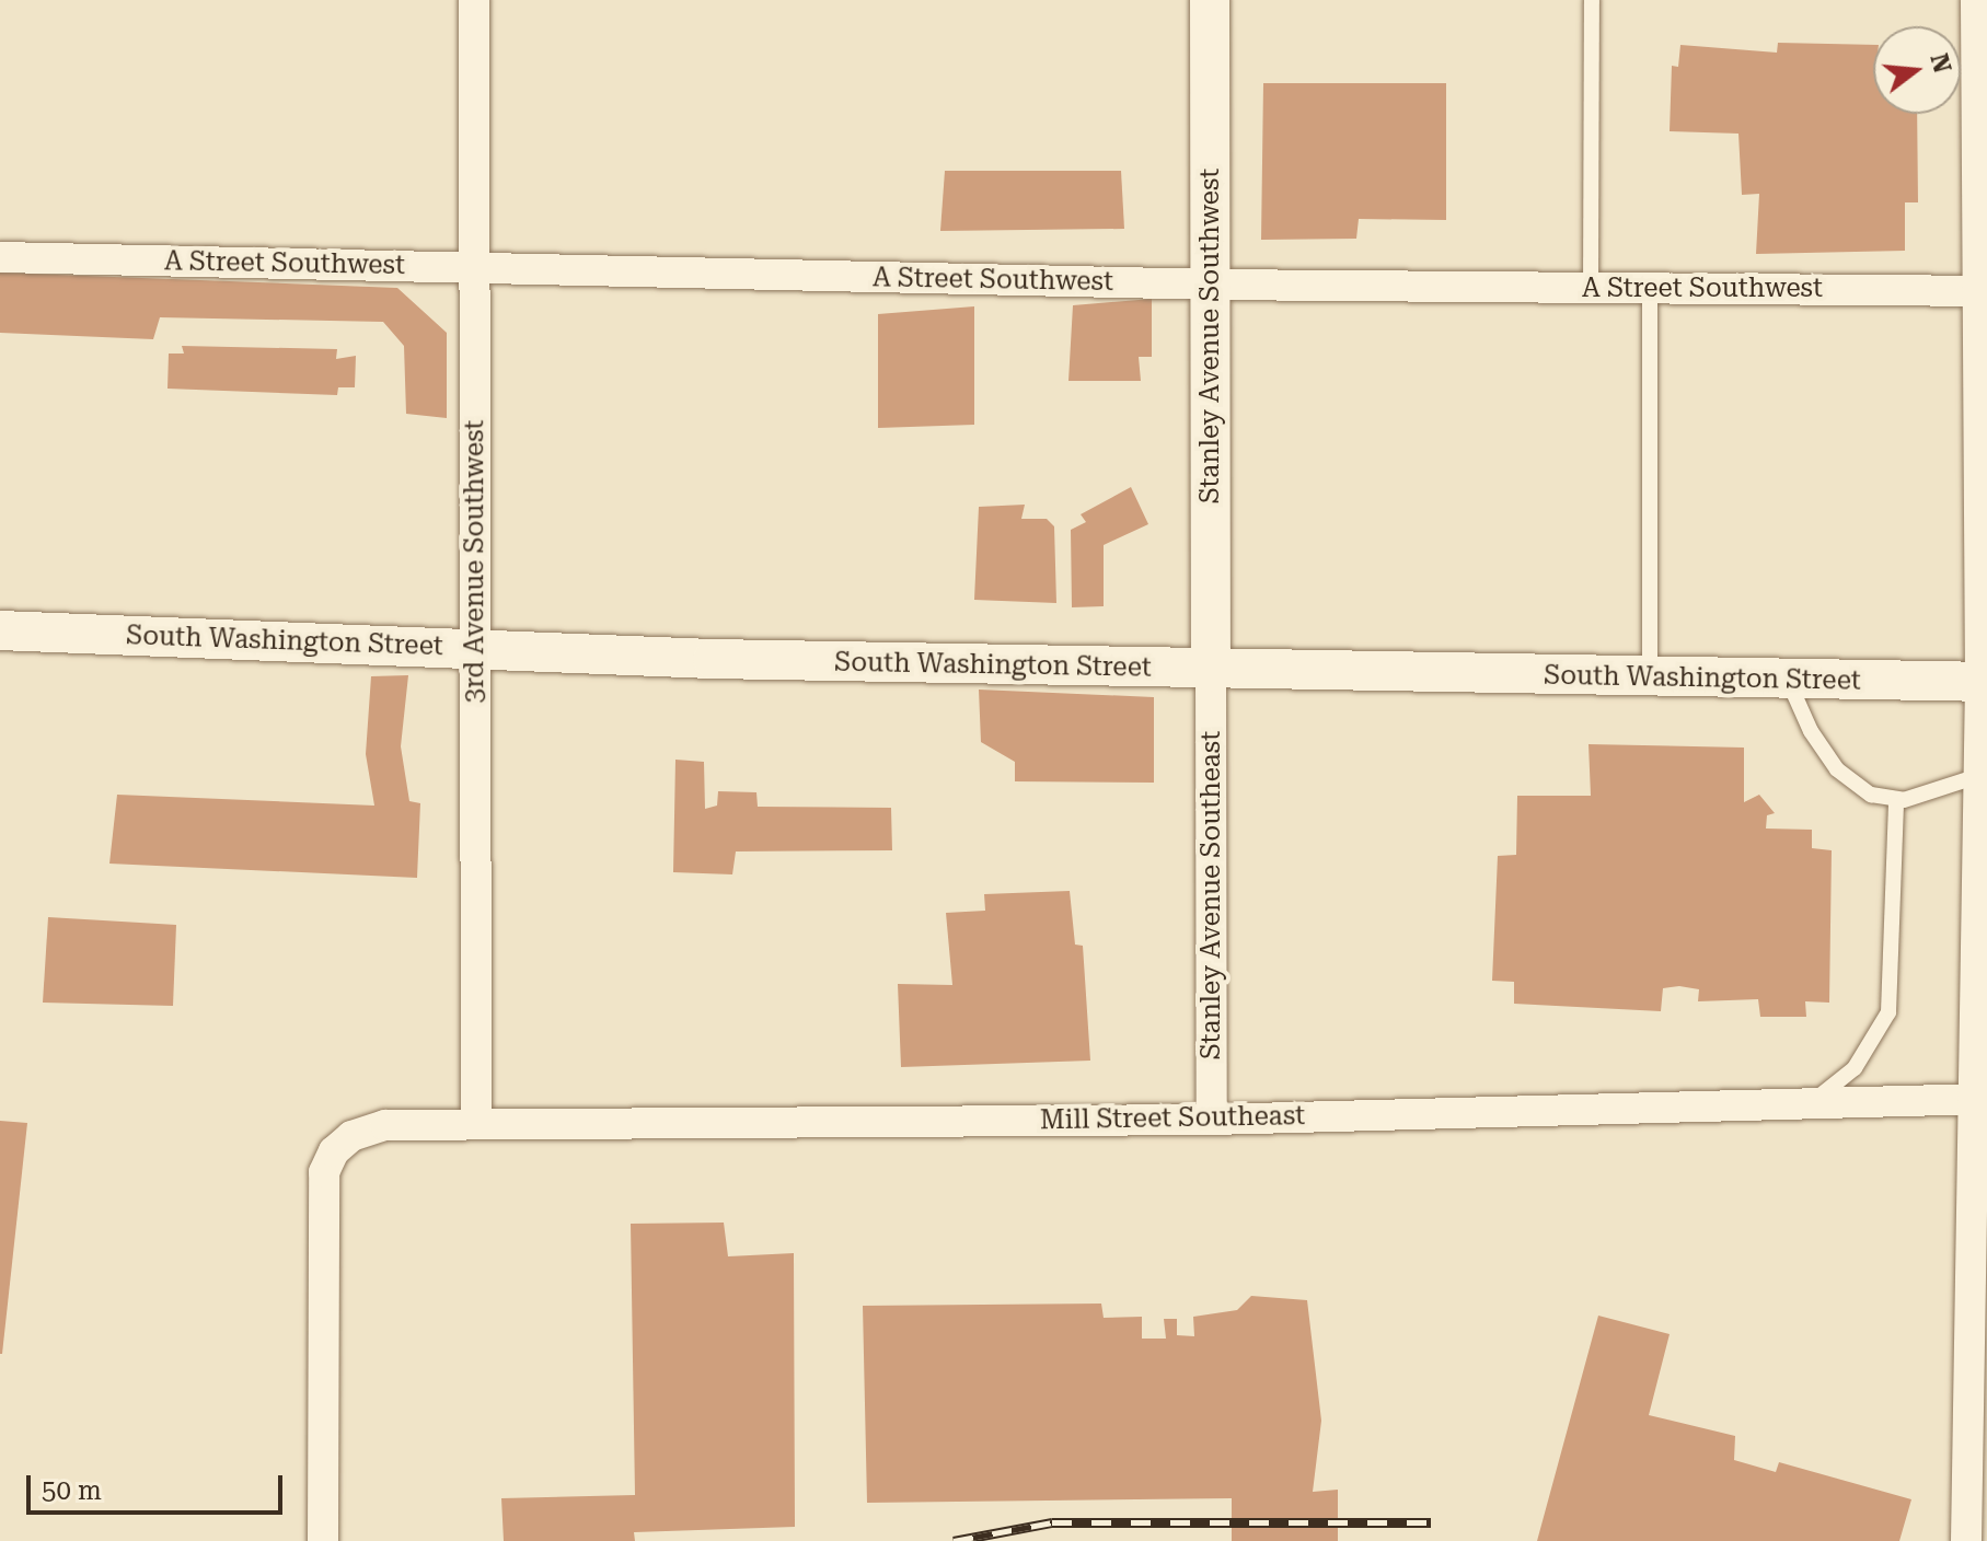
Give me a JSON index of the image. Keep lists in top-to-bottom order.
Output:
{
  "streets": {
    "street": [
      "A Street Southwest",
      "Stanley Avenue Southwest",
      "3rd Avenue Southwest",
      "South Washington Street",
      "Stanley Avenue Southeast",
      "Mill Street Southeast"
    ]
  },
  "crossings": [
    ["A Street Southwest", "Stanley Avenue Southwest"],
    ["A Street Southwest", "3rd Avenue Southwest"],
    ["Stanley Avenue Southwest", "South Washington Street"],
    ["Stanley Avenue Southwest", "Stanley Avenue Southeast"],
    ["3rd Avenue Southwest", "South Washington Street"],
    ["3rd Avenue Southwest", "Mill Street Southeast"],
    ["South Washington Street", "Stanley Avenue Southeast"],
    ["Stanley Avenue Southeast", "Mill Street Southeast"]
  ],
  "scale_bar": "50 m",
  "north": "right"
}
